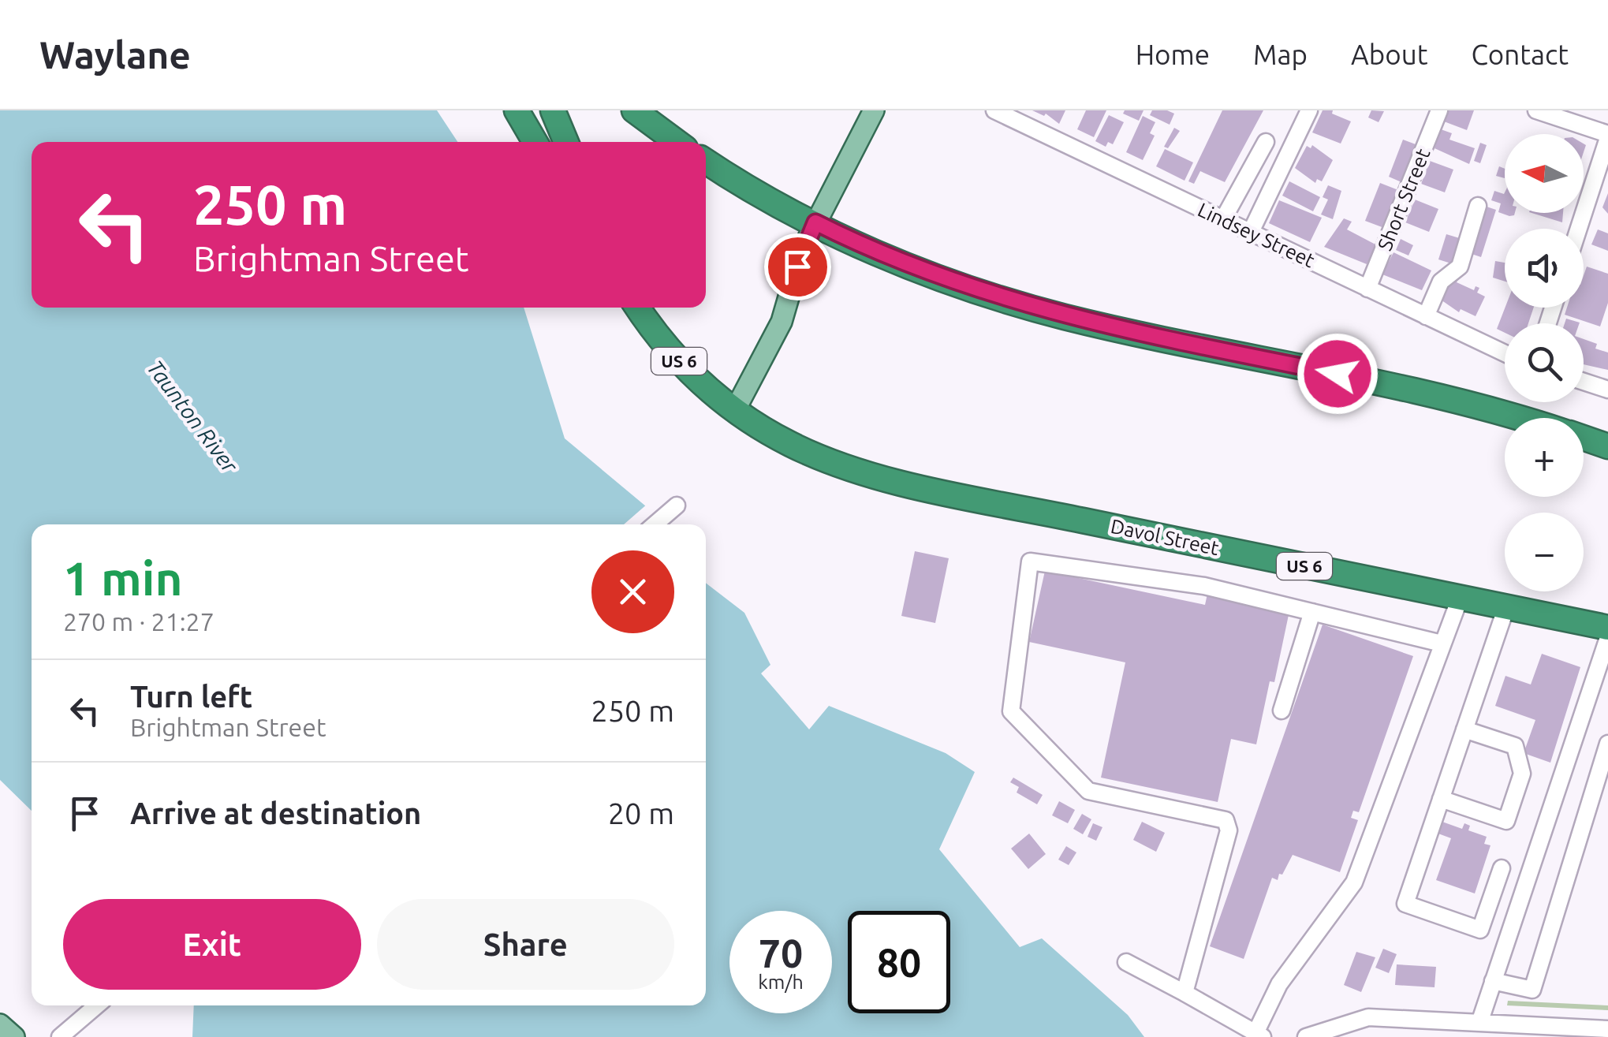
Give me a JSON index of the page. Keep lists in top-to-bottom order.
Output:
{
  "streets": {
    "highway": ["US 6", "Davol Street"],
    "street": ["Short Street", "Lindsey Street"]
  },
  "crossings": [
    ["Short Street", "Lindsey Street"],
    ["US 6", "Davol Street"]
  ],
  "water": ["Taunton River"],
  "north": "left",
  "page": {
    "header": "Waylane",
    "nav": [
      "Home",
      "Map",
      "About",
      "Contact"
    ],
    "map_buttons": ["+", "−"],
    "turn": ["250 m", "Brightman Street"],
    "heading": ["1 min", "270 m · 21:27"],
    "list": [
      {
        "name": "Turn left",
        "note": "Brightman Street",
        "value": "250 m"
      },
      {
        "name": "Arrive at destination",
        "value": "20 m"
      }
    ],
    "buttons": ["Exit", "Share"],
    "speed": "70 km/h",
    "limit": "80"
  }
}
